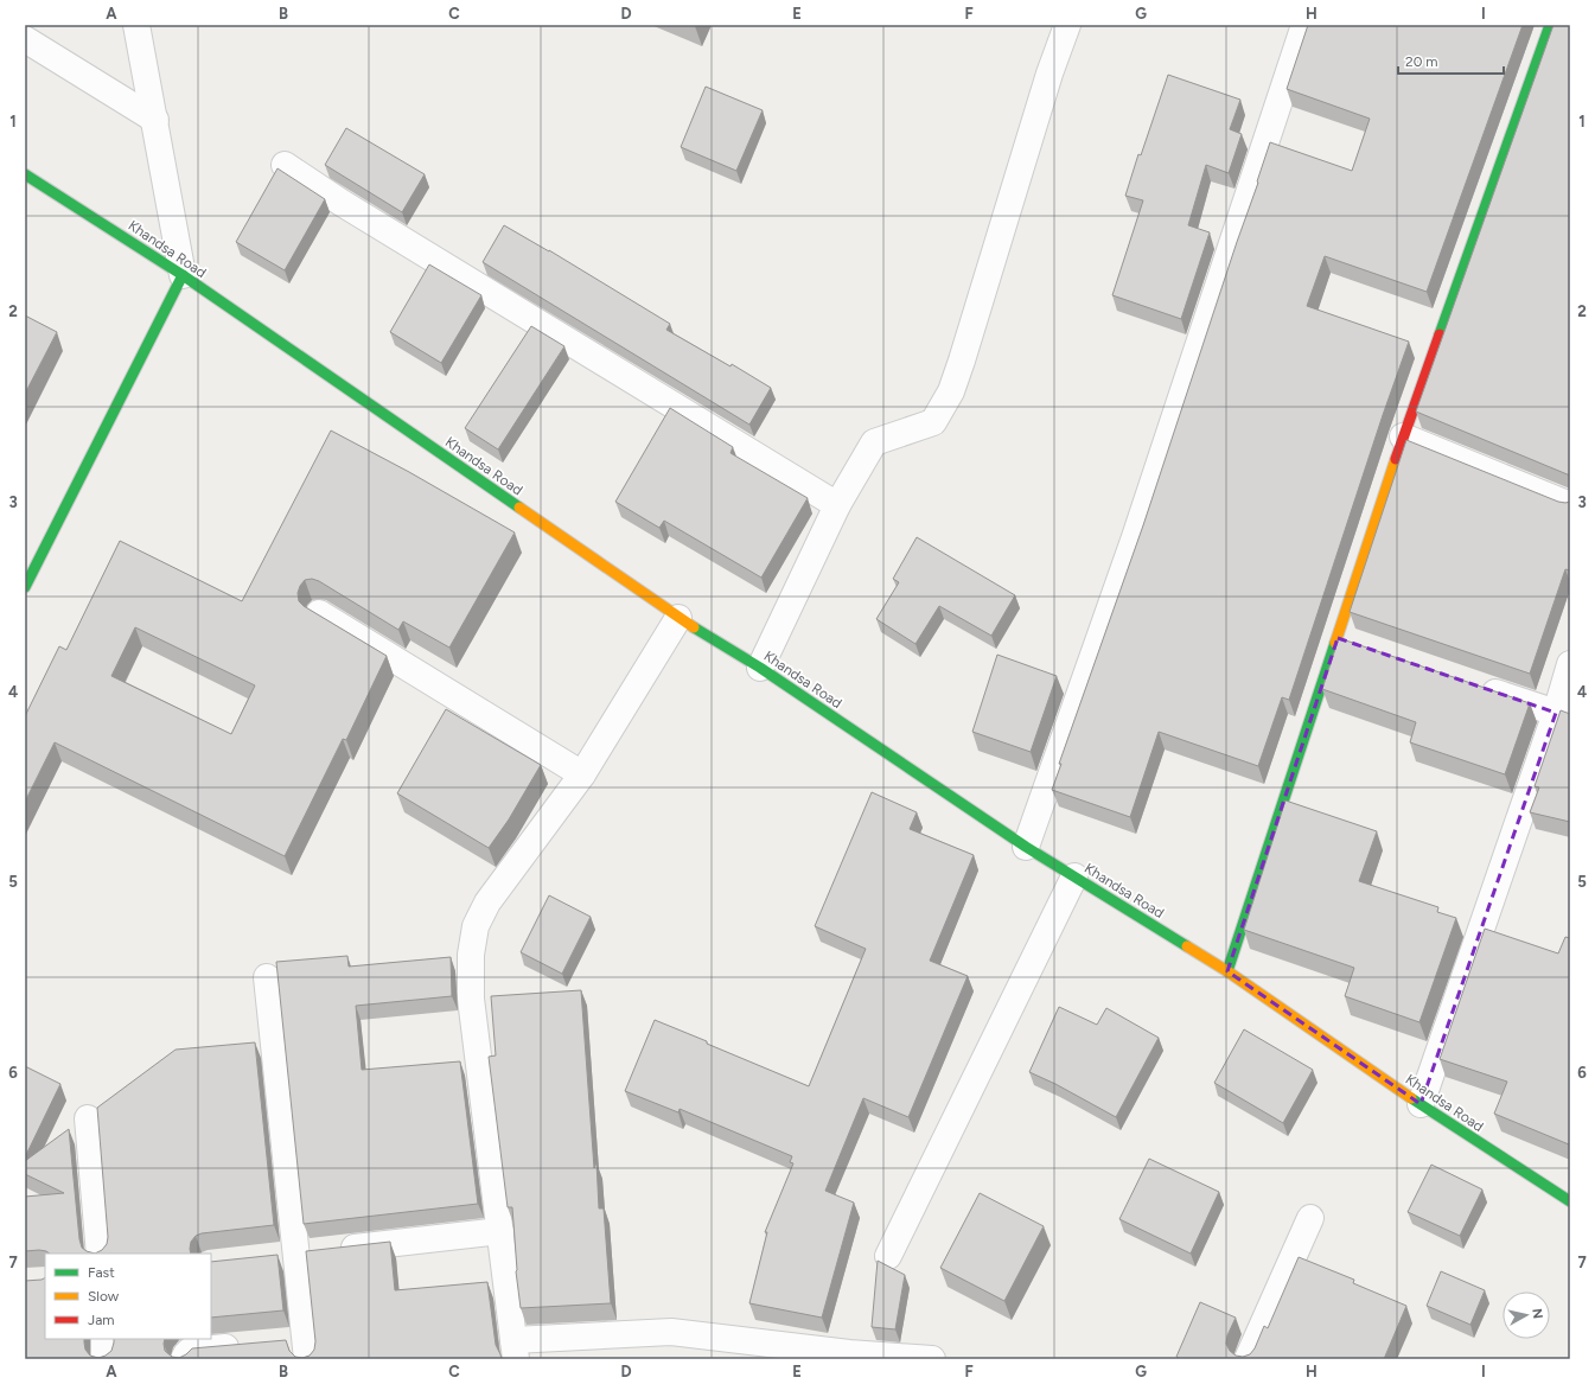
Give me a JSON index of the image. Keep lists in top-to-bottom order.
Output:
{
  "streets": {
    "street": ["Khandsa Road"]
  },
  "legend": ["Fast", "Slow", "Jam"],
  "scale_bar": "20 m",
  "north": "right",
  "grid": {
    "columns": [
      "A",
      "B",
      "C",
      "D",
      "E",
      "F",
      "G",
      "H",
      "I"
    ],
    "rows": [
      "1",
      "2",
      "3",
      "4",
      "5",
      "6",
      "7"
    ]
  }
}
